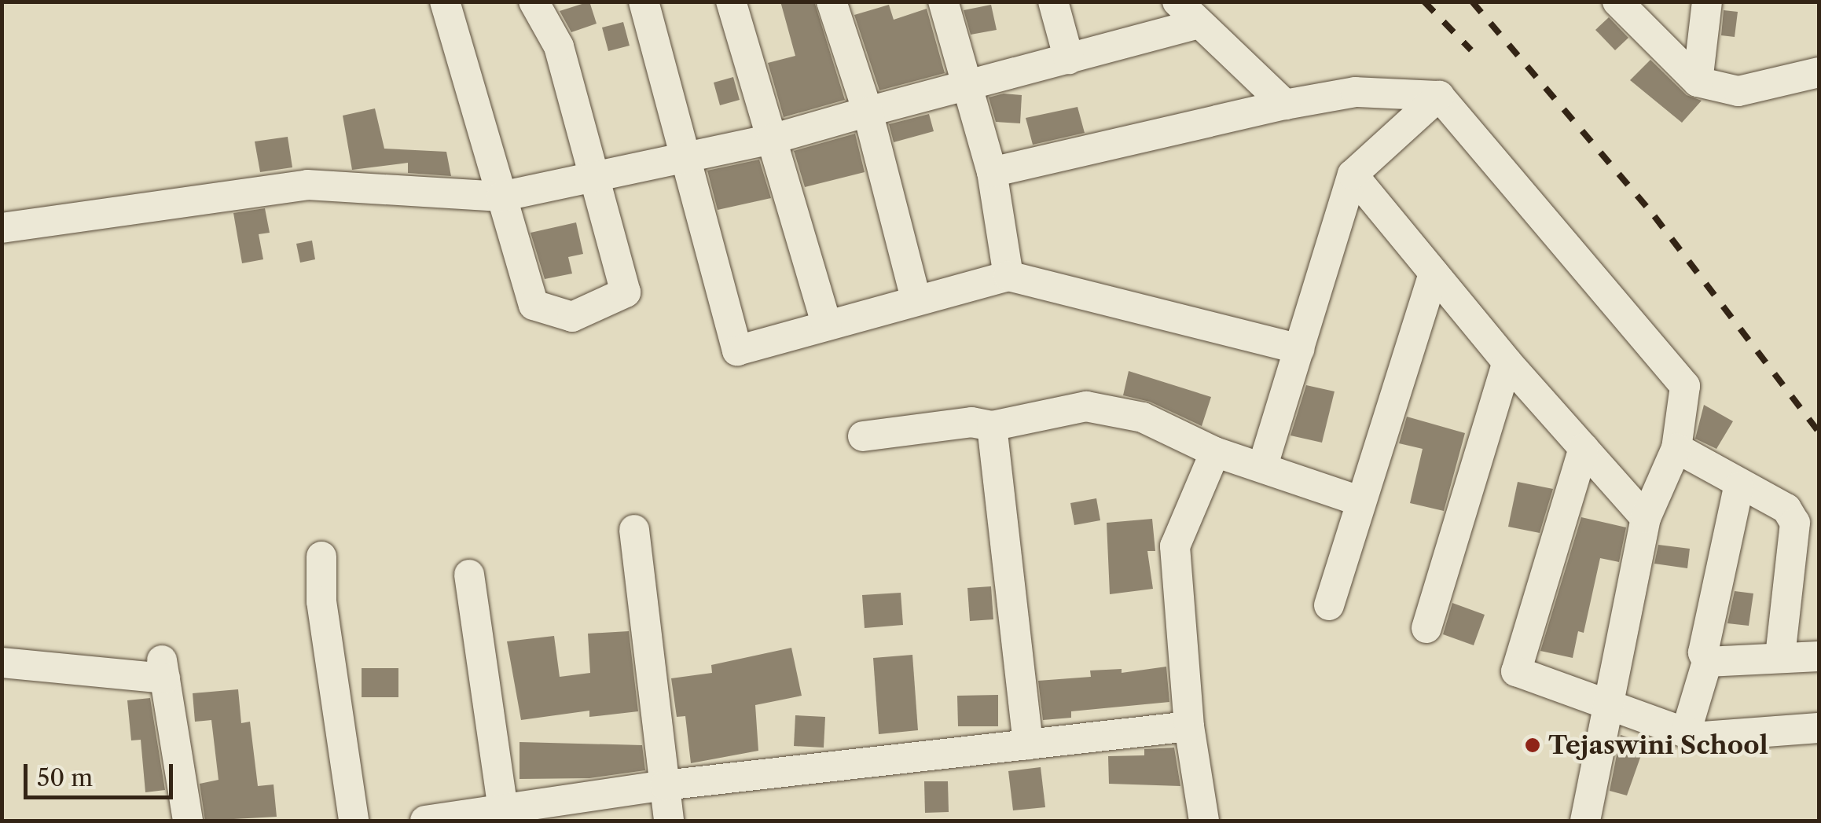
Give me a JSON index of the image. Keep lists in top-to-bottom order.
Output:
{
  "places": ["Tejaswini School"],
  "scale_bar": "50 m"
}
